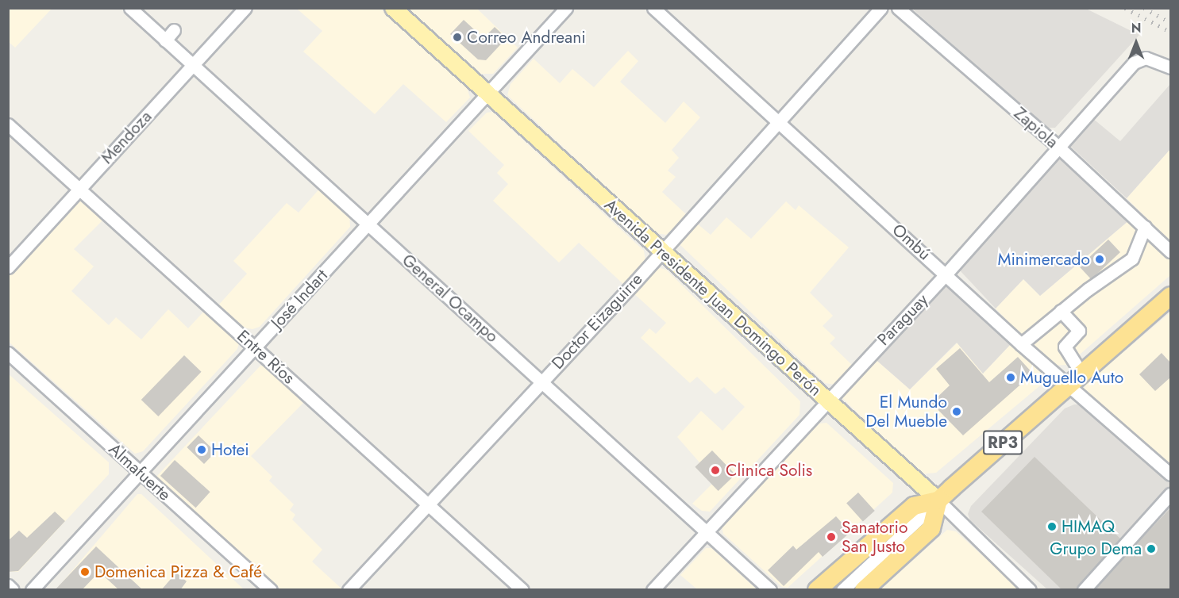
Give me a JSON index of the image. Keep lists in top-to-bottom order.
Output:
{
  "streets": {
    "highway": ["RP3"],
    "main road": ["Avenida Presidente Juan Domingo Perón"],
    "street": [
      "Zapiola",
      "Mendoza",
      "Ombú",
      "General Ocampo",
      "José Indart",
      "Paraguay",
      "Doctor Eizaguirre",
      "Entre Ríos",
      "Almafuerte"
    ]
  },
  "crossings": [
    ["Zapiola", "Paraguay"],
    ["Mendoza", "General Ocampo"],
    ["Mendoza", "Entre Ríos"],
    ["Ombú", "Paraguay"],
    ["Ombú", "Doctor Eizaguirre"],
    ["Ombú", "RP3"],
    ["Avenida Presidente Juan Domingo Perón", "José Indart"],
    ["Avenida Presidente Juan Domingo Perón", "Paraguay"],
    ["Avenida Presidente Juan Domingo Perón", "Doctor Eizaguirre"],
    ["Avenida Presidente Juan Domingo Perón", "RP3"],
    ["General Ocampo", "José Indart"],
    ["General Ocampo", "Paraguay"],
    ["General Ocampo", "Doctor Eizaguirre"],
    ["José Indart", "Entre Ríos"],
    ["José Indart", "Almafuerte"],
    ["Doctor Eizaguirre", "Entre Ríos"]
  ],
  "places": [
    "Correo Andreani",
    "Minimercado",
    "Muguello Auto",
    "El Mundo Del Mueble",
    "Hotei",
    "Clinica Solis",
    "HIMAQ",
    "Sanatorio San Justo",
    "Grupo Dema",
    "Domenica Pizza & Café"
  ],
  "north": "top"
}
